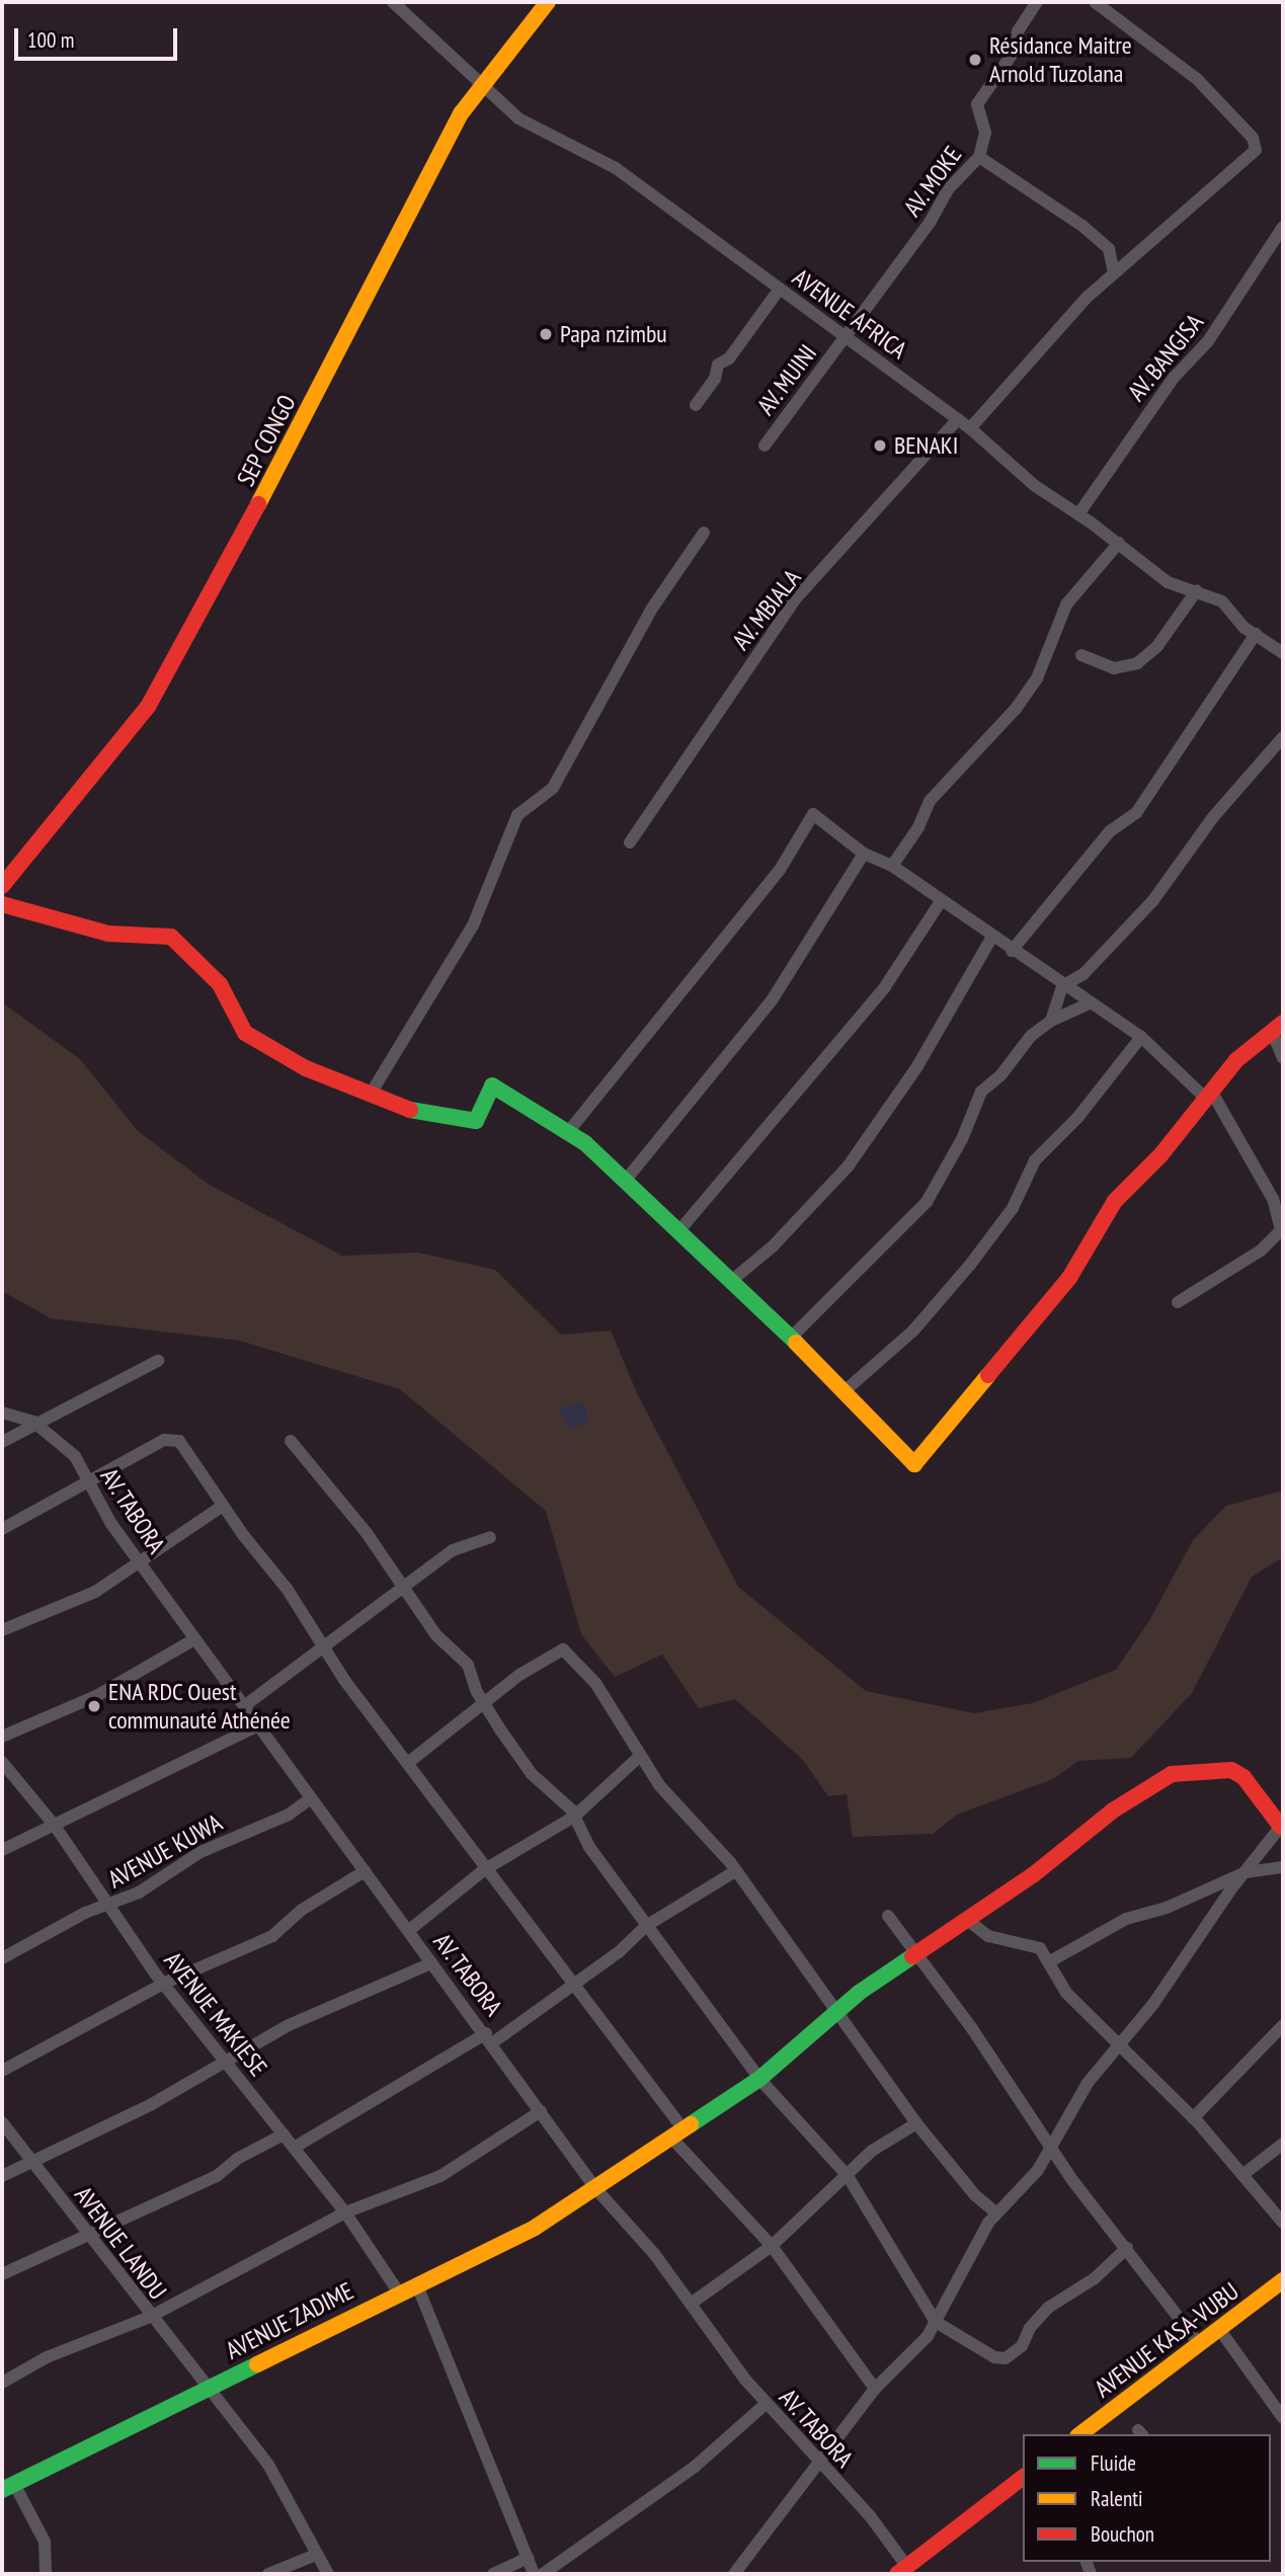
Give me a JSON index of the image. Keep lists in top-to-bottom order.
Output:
{
  "streets": {
    "main road": ["SEP CONGO", "AVENUE ZADIME", "AVENUE KASA-VUBU"],
    "street": [
      "AV. MOKE",
      "AVENUE AFRICA",
      "AV. BANGISA",
      "AV. MUINI",
      "AV. MBIALA",
      "AV. TABORA",
      "AVENUE KUWA",
      "AVENUE MAKIESE",
      "AVENUE LANDU"
    ]
  },
  "crossings": [
    ["AV. MOKE", "AVENUE AFRICA"],
    ["AV. MOKE", "AV. MUINI"],
    ["AVENUE AFRICA", "AV. BANGISA"],
    ["AVENUE AFRICA", "AV. MUINI"],
    ["AVENUE AFRICA", "SEP CONGO"],
    ["AVENUE AFRICA", "AV. MBIALA"],
    ["AV. TABORA", "AVENUE KUWA"],
    ["AV. TABORA", "AVENUE ZADIME"],
    ["AVENUE KUWA", "AVENUE MAKIESE"],
    ["AVENUE MAKIESE", "AVENUE ZADIME"],
    ["AVENUE LANDU", "AVENUE ZADIME"]
  ],
  "places": [
    "Résidance Maitre Arnold Tuzolana",
    "Papa nzimbu",
    "BENAKI",
    "ENA RDC Ouest communauté Athénée"
  ],
  "legend": ["Fluide", "Ralenti", "Bouchon"],
  "scale_bar": "100 m"
}
